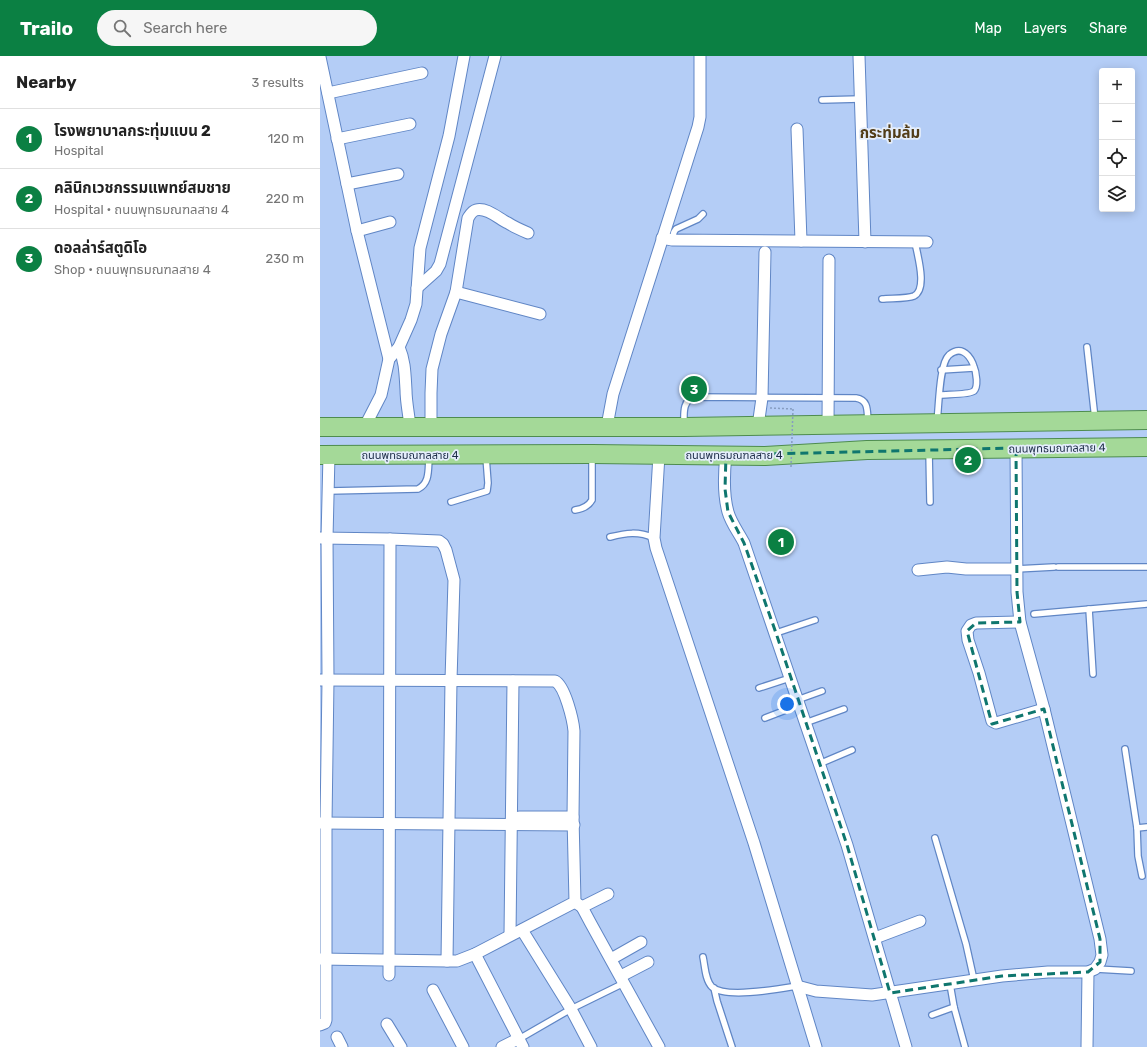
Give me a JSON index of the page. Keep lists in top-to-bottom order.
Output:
{
  "streets": {
    "main road": ["ถนนพุทธมณฑลสาย 4"]
  },
  "districts": ["กระทุ่มล้ม"],
  "page": {
    "header": "Trailo",
    "search": "Search here",
    "nav": ["Map", "Layers", "Share"],
    "heading": ["Nearby", "3 results"],
    "map_buttons": ["+", "−"],
    "list": [
      {
        "mark": "1",
        "name": "โรงพยาบาลกระทุ่มแบน 2",
        "note": "Hospital",
        "value": "120 m"
      },
      {
        "mark": "2",
        "name": "คลินิกเวชกรรมแพทย์สมชาย",
        "note": "Hospital · ถนนพุทธมณฑลสาย 4",
        "value": "220 m"
      },
      {
        "mark": "3",
        "name": "ดอลล่าร์สตูดิโอ",
        "note": "Shop · ถนนพุทธมณฑลสาย 4",
        "value": "230 m"
      }
    ],
    "pins": ["3", "2", "1"]
  }
}
